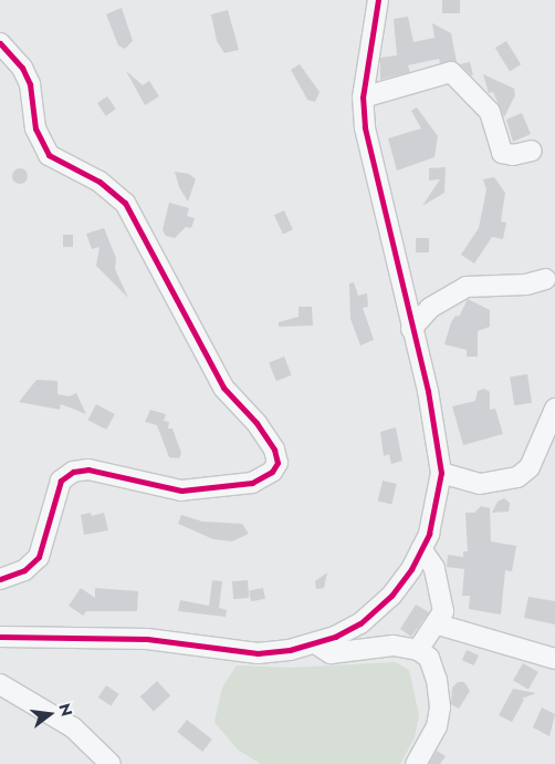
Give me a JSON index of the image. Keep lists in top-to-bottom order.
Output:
{
  "north": "right"
}
